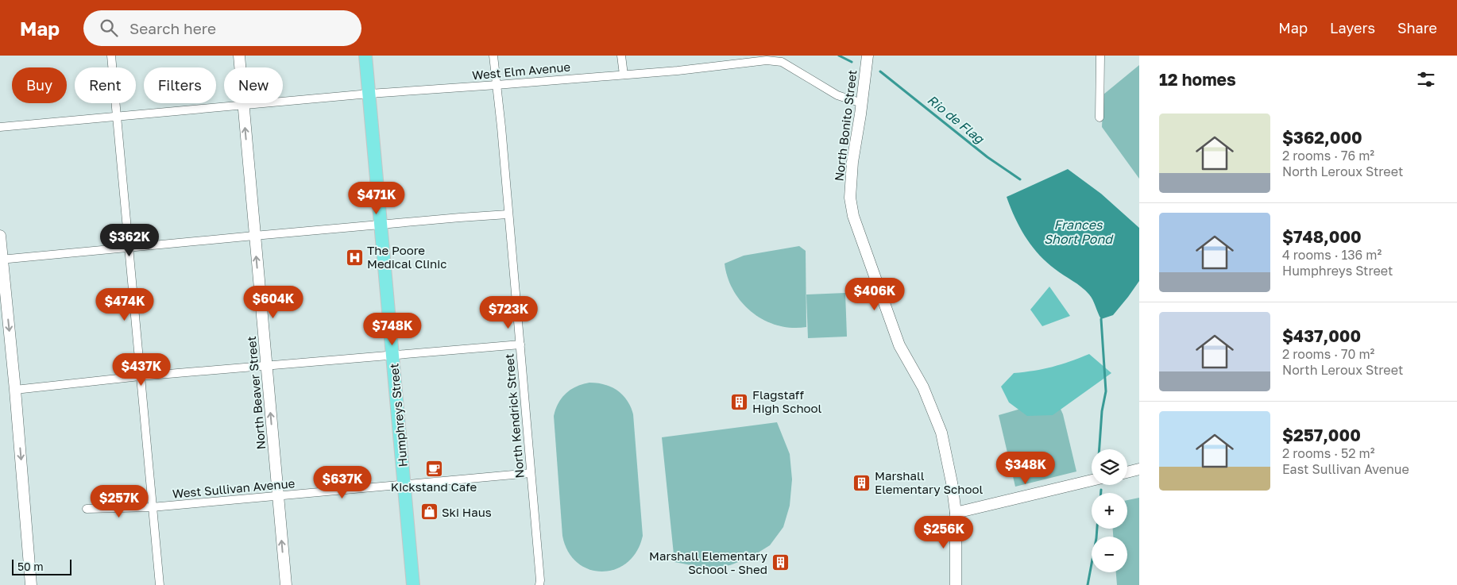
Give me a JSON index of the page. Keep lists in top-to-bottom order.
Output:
{
  "streets": {
    "main road": ["Humphreys Street"],
    "street": [
      "West Elm Avenue",
      "North Bonito Street",
      "North Beaver Street",
      "North Kendrick Street",
      "West Sullivan Avenue"
    ]
  },
  "crossings": [
    ["West Elm Avenue", "North Bonito Street"],
    ["West Elm Avenue", "North Beaver Street"],
    ["West Elm Avenue", "Humphreys Street"],
    ["West Elm Avenue", "North Kendrick Street"],
    ["North Beaver Street", "West Sullivan Avenue"],
    ["Humphreys Street", "West Sullivan Avenue"],
    ["North Kendrick Street", "West Sullivan Avenue"]
  ],
  "one_way": ["North Beaver Street"],
  "water": ["Rio de Flag", "Frances Short Pond"],
  "places": {
    "hospital": ["The Poore Medical Clinic"],
    "building": ["Flagstaff High School", "Marshall Elementary School", "Marshall Elementary School - Shed"],
    "cafe": ["Kickstand Cafe"],
    "shop": ["Ski Haus"]
  },
  "scale_bar": "50 m",
  "page": {
    "header": "Map",
    "search": "Search here",
    "nav": ["Map", "Layers", "Share"],
    "heading": "12 homes",
    "chip": [
      "Buy",
      "Rent",
      "Filters",
      "New"
    ],
    "list": [
      {
        "name": "$362,000",
        "note": "2 rooms · 76 m² · North Leroux Street"
      },
      {
        "name": "$748,000",
        "note": "4 rooms · 136 m² · Humphreys Street"
      },
      {
        "name": "$437,000",
        "note": "2 rooms · 70 m² · North Leroux Street"
      },
      {
        "name": "$257,000",
        "note": "2 rooms · 52 m² · East Sullivan Avenue"
      }
    ],
    "price": [
      "$471K",
      "$362K",
      "$406K",
      "$604K",
      "$474K",
      "$723K",
      "$748K",
      "$437K",
      "$348K",
      "$637K",
      "$257K",
      "$256K"
    ],
    "map_buttons": ["+", "−"],
    "scale": "50 m"
  }
}
